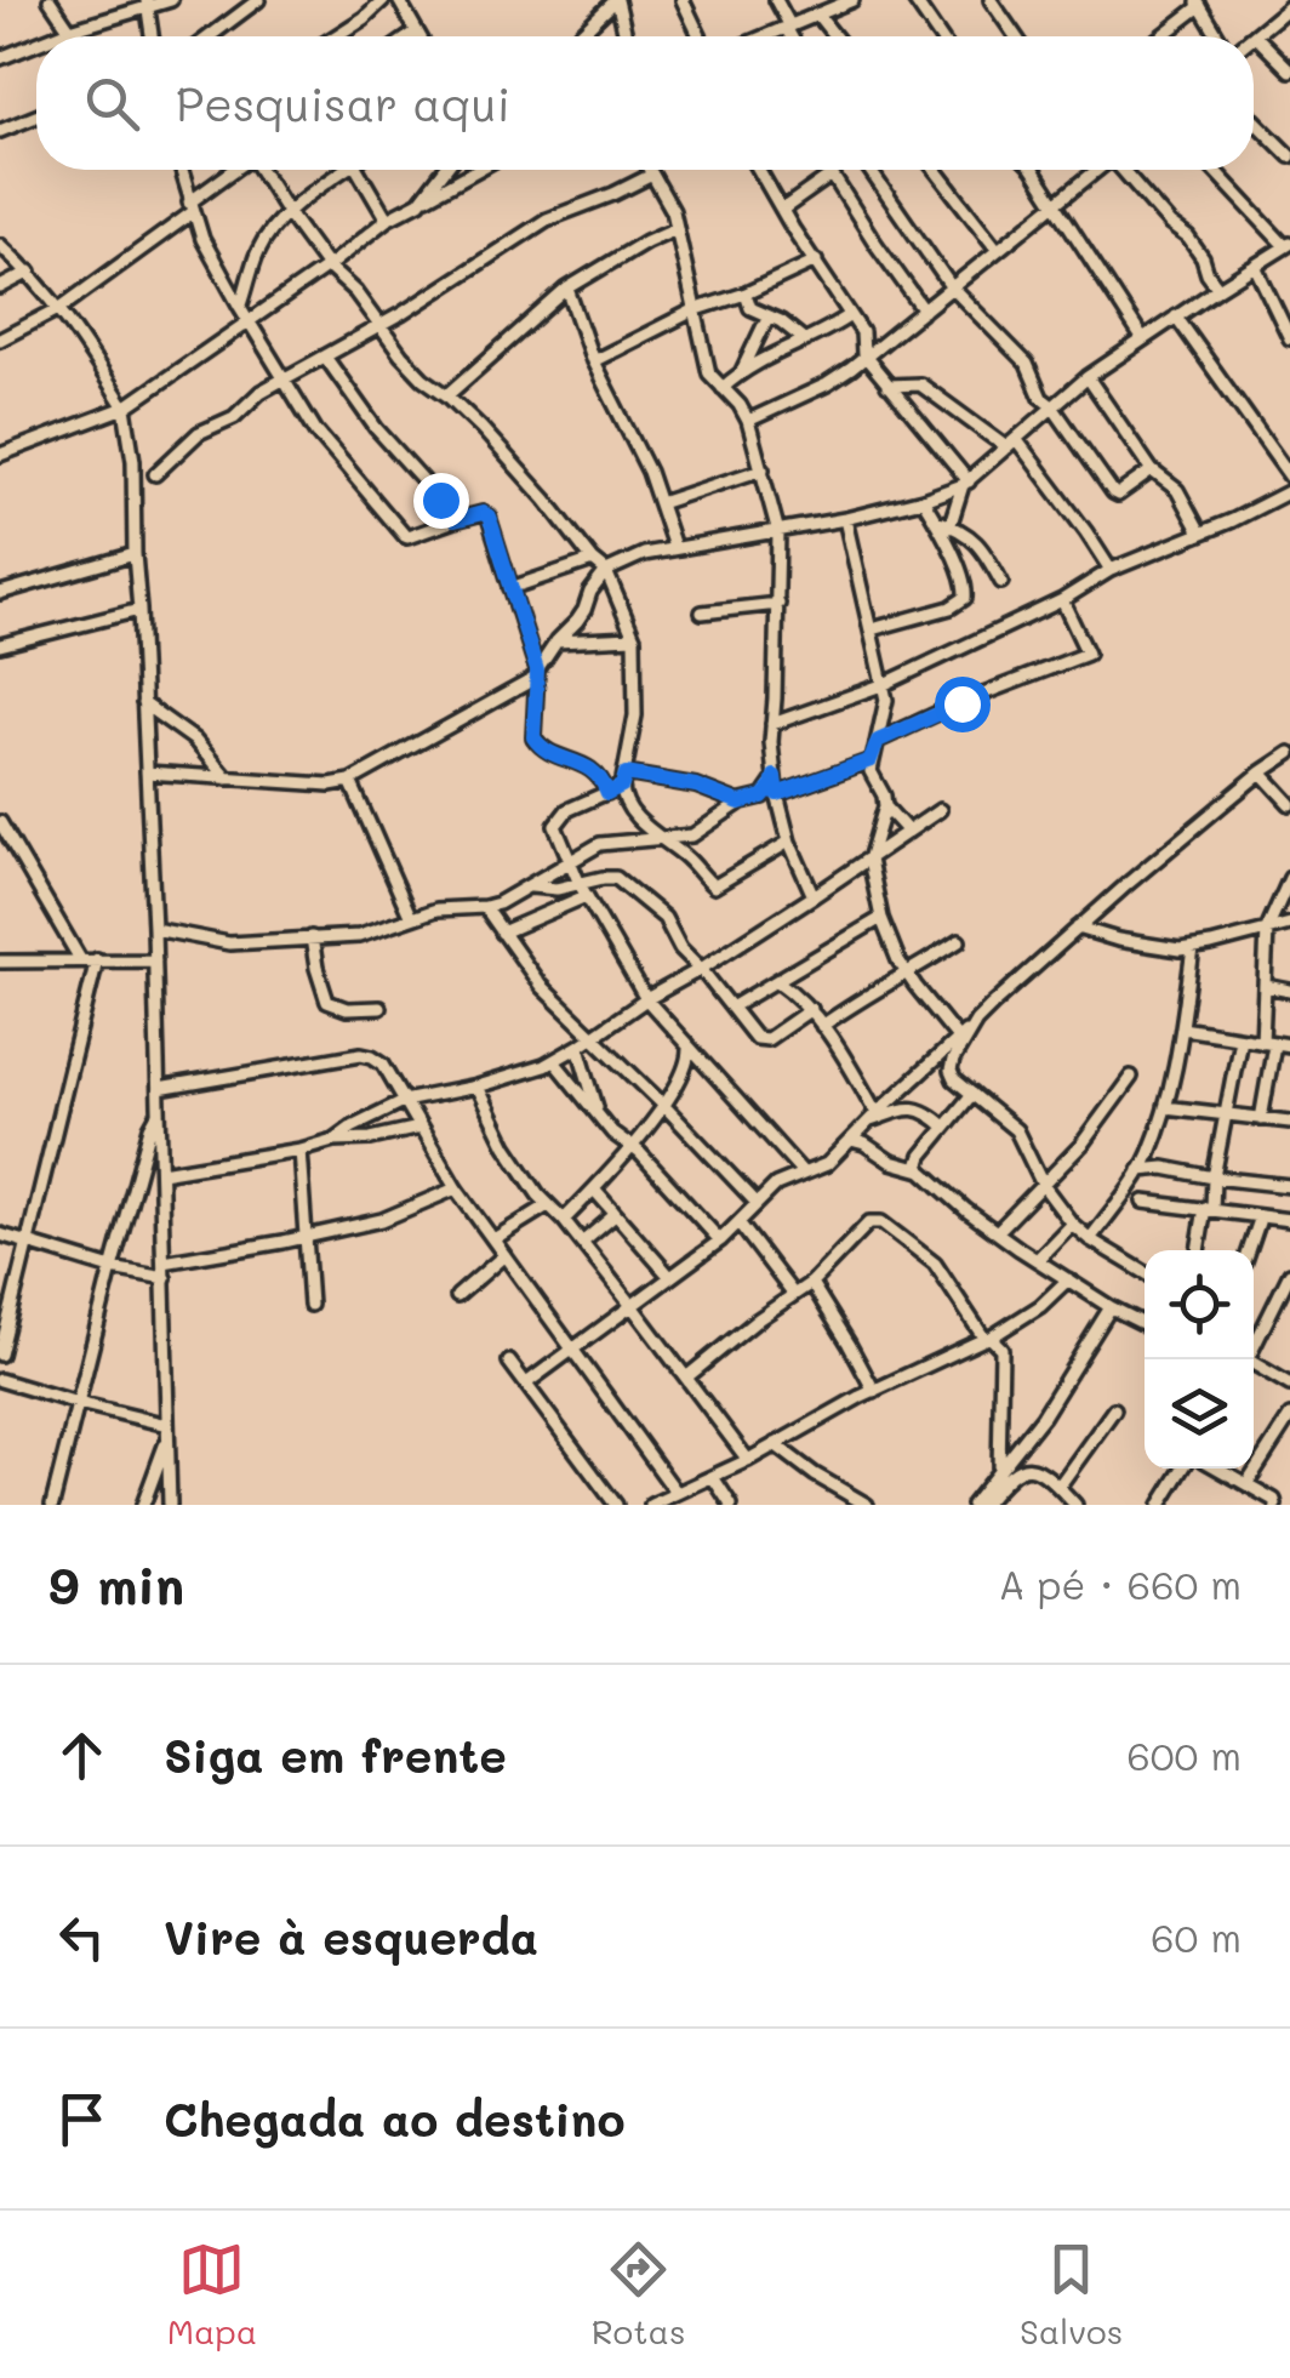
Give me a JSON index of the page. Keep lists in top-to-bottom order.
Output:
{
  "page": {
    "search": "Pesquisar aqui",
    "heading": ["9 min", "A pé · 660 m"],
    "list": [
      ["Siga em frente", "600 m"],
      ["Vire à esquerda", "60 m"],
      "Chegada ao destino"
    ],
    "nav": ["Mapa", "Rotas", "Salvos"]
  }
}
